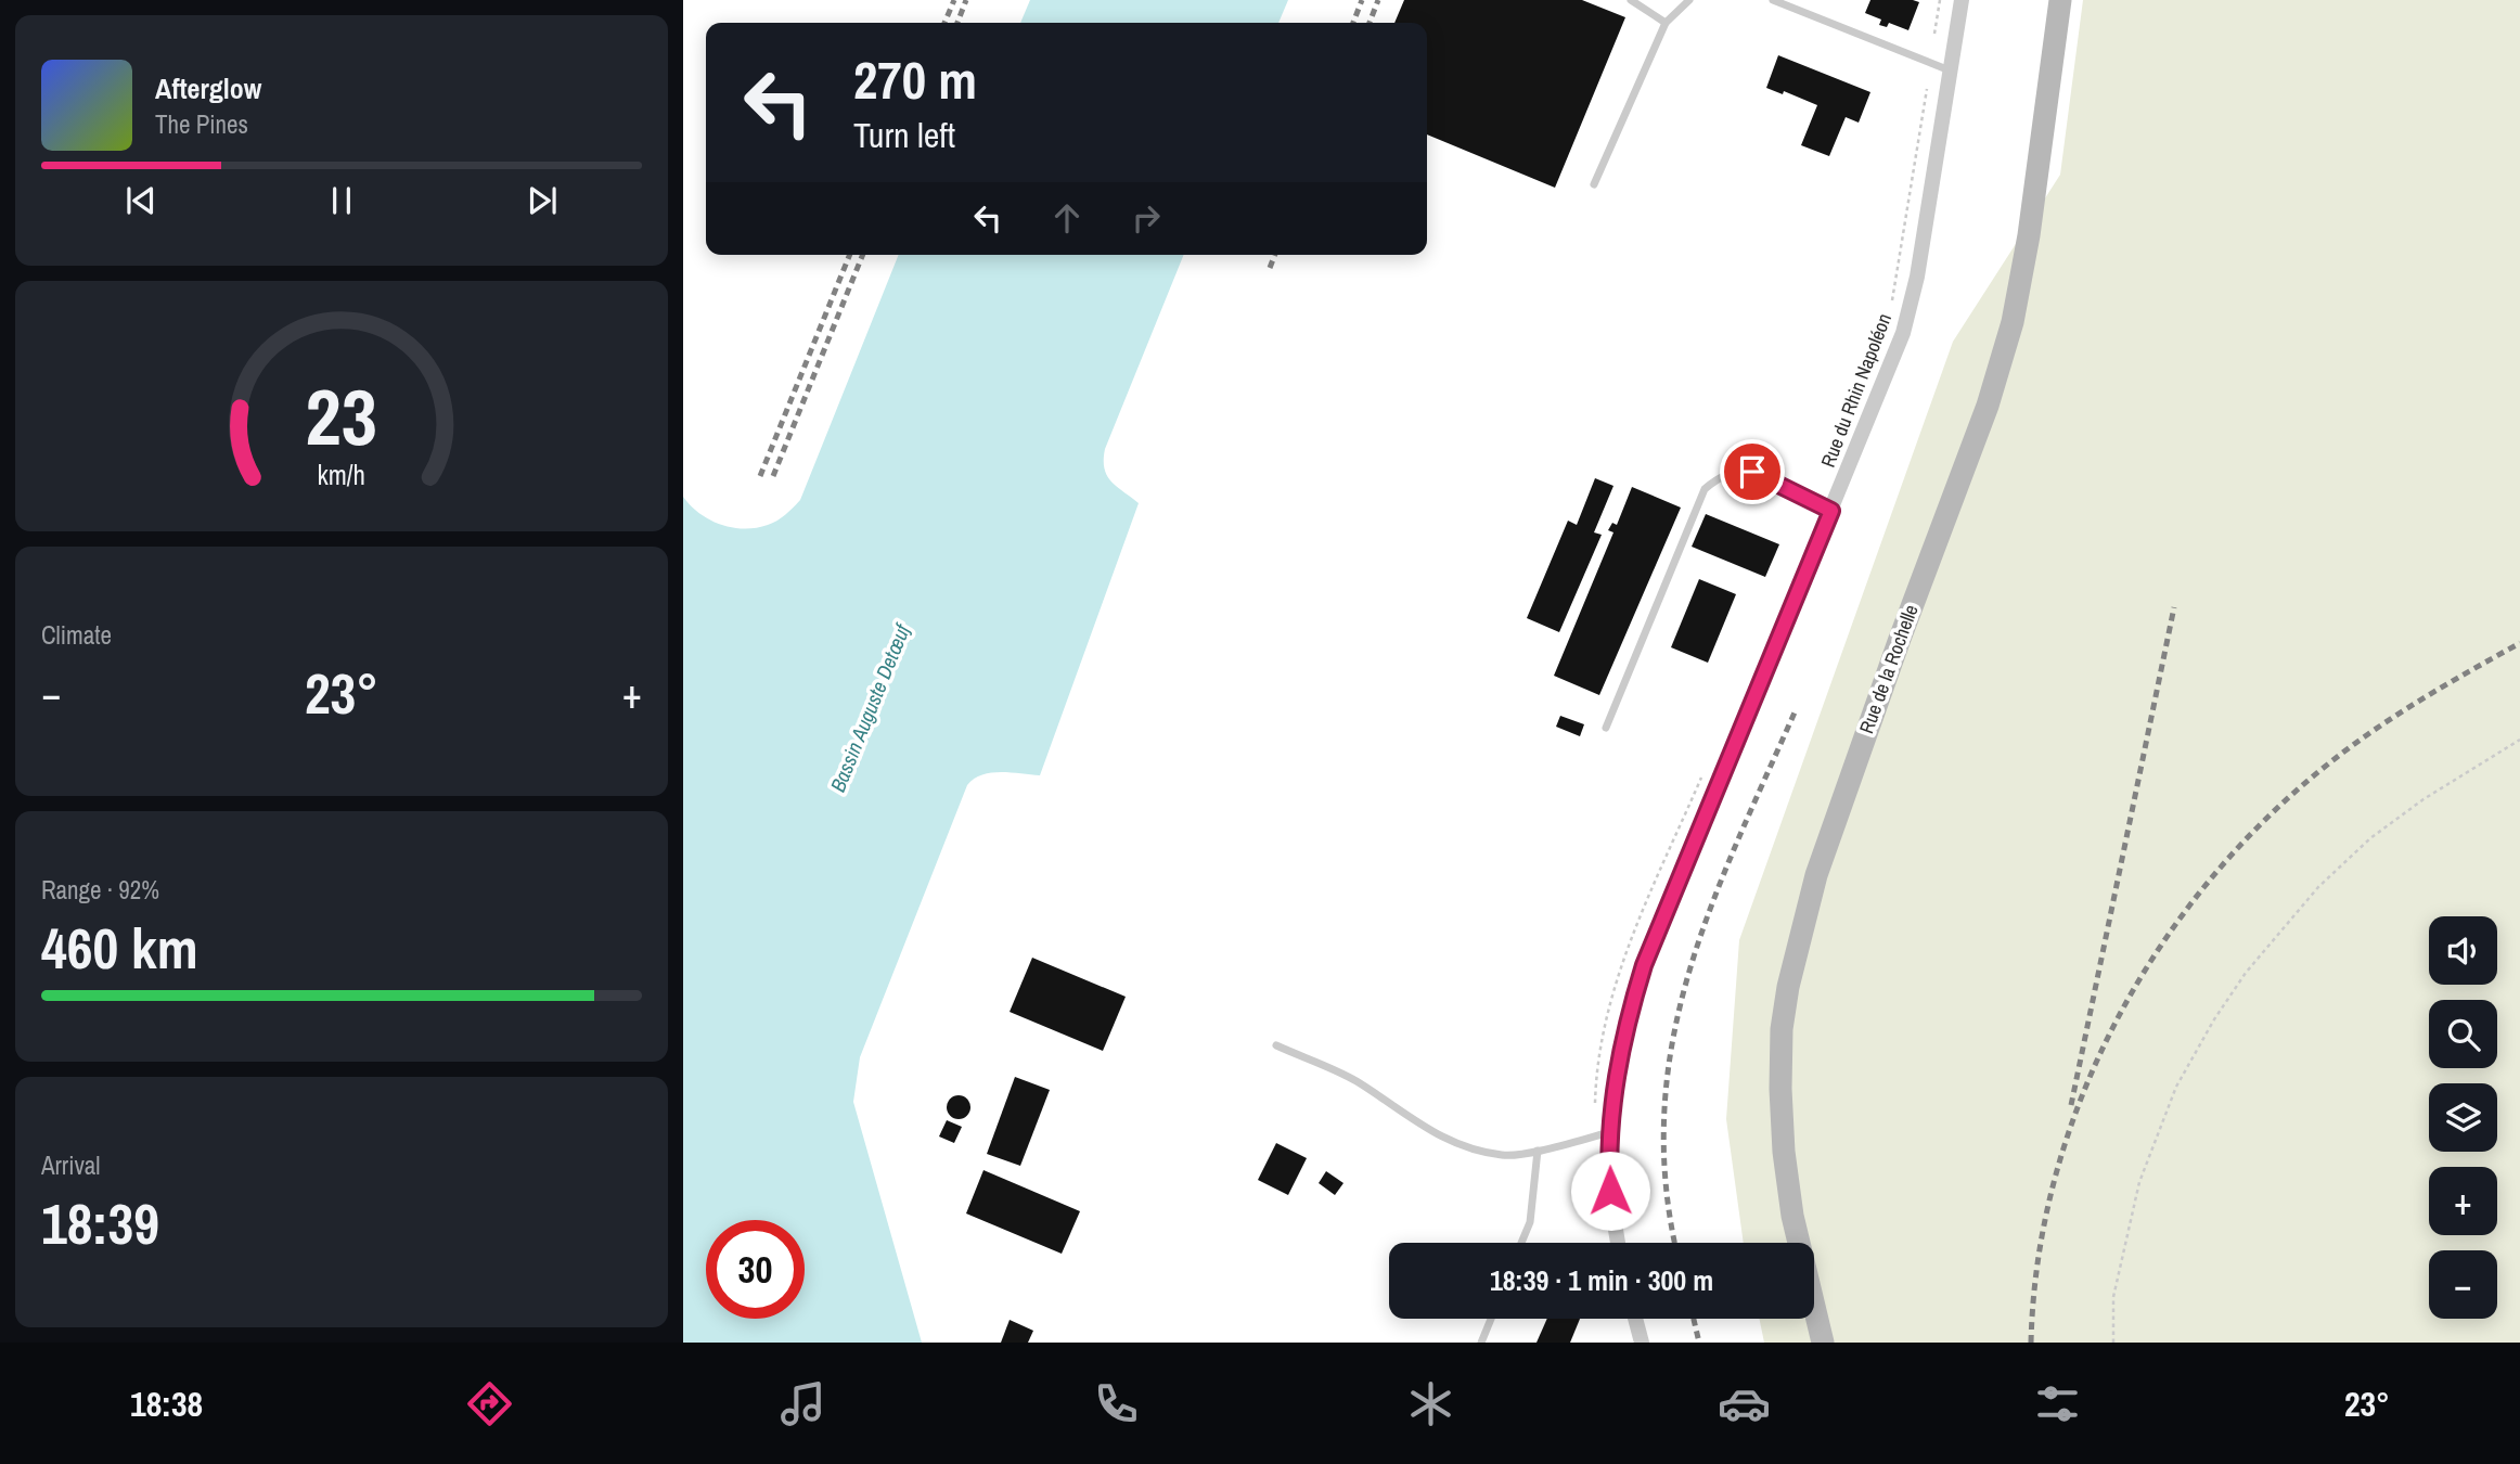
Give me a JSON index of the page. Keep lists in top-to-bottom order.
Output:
{
  "streets": {
    "main road": ["Rue de la Rochelle"],
    "street": ["Rue du Rhin Napoléon"]
  },
  "water": ["Bassin Auguste Detœuf"],
  "page": {
    "turn": ["270 m", "Turn left"],
    "song": ["Afterglow", "The Pines"],
    "tile": [
      "Climate",
      ["Range · 92%", "460 km"],
      ["Arrival", "18:39"]
    ],
    "heat": ["−", "23°", "+"],
    "map_buttons": ["+", "−"],
    "limit": "30",
    "trip": "18:39 · 1 min · 300 m",
    "tabs": ["18:38", "23°"],
    "gauge": ["23", "km/h"]
  }
}
